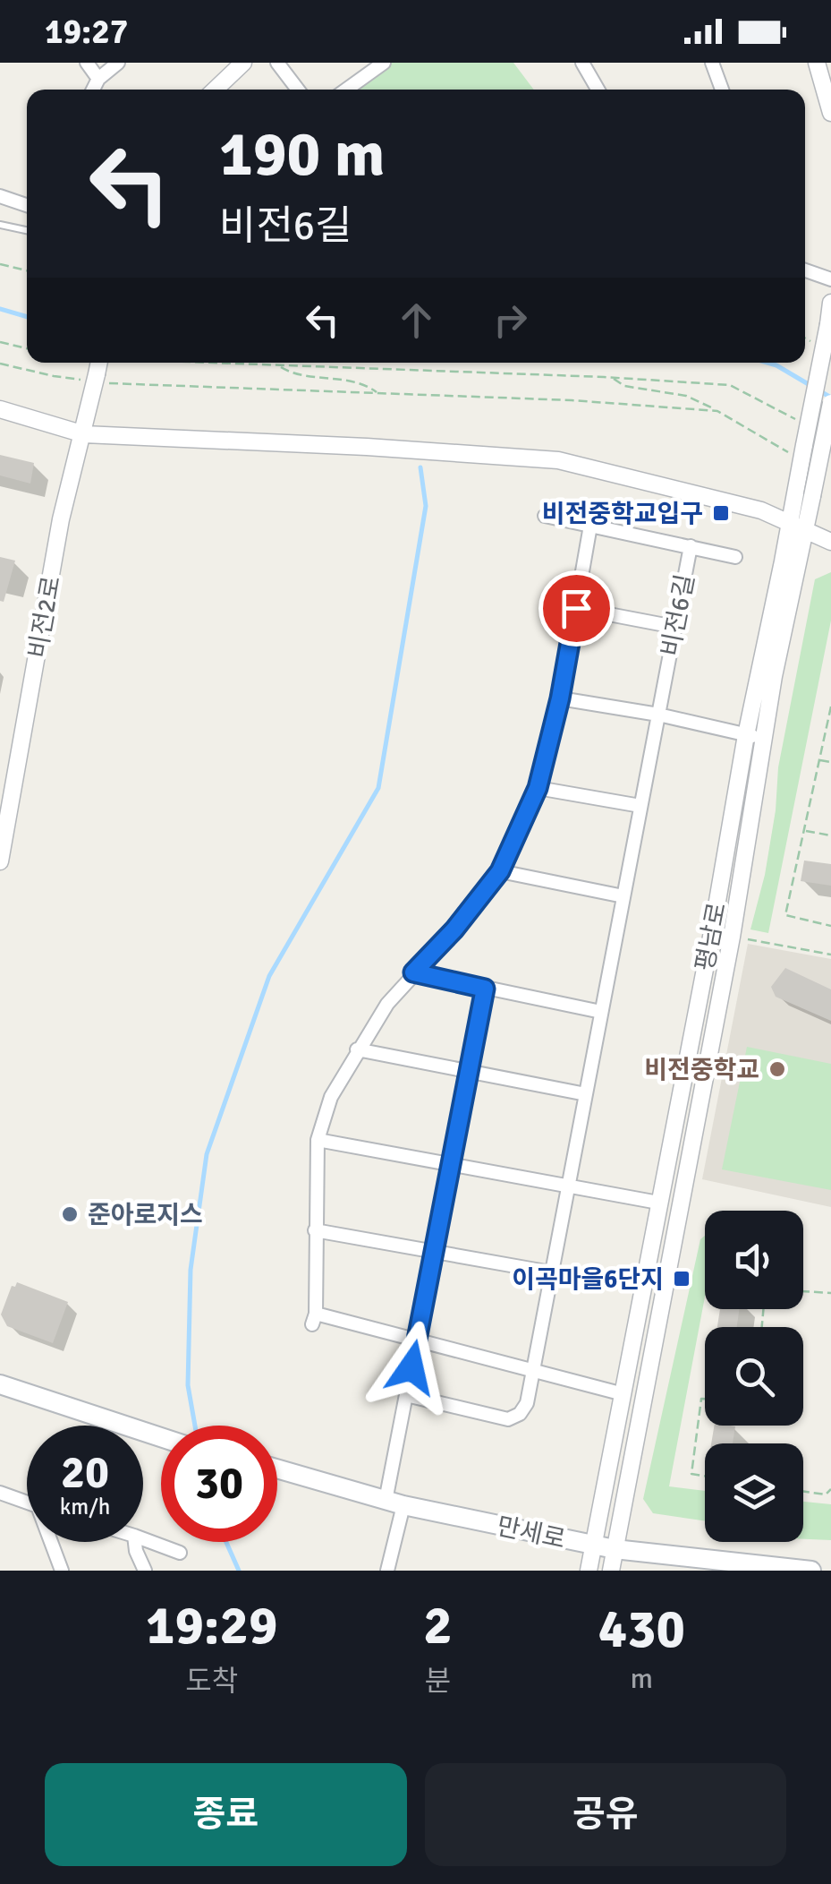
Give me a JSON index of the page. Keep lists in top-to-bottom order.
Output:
{
  "streets": {
    "main road": ["만세로"],
    "street": ["비전6길", "비전2로", "평남로"]
  },
  "crossings": [
    ["평남로", "만세로"]
  ],
  "places": {
    "transit": ["비전중학교입구", "이곡마을6단지"],
    "other": ["비전중학교", "준아로지스"]
  },
  "page": {
    "status": "19:27",
    "turn": ["190 m", "비전6길"],
    "speed": "20 km/h",
    "limit": "30",
    "eta": [
      "19:29",
      "도착",
      "2",
      "분",
      "430",
      "m"
    ],
    "buttons": ["종료", "공유"]
  }
}
